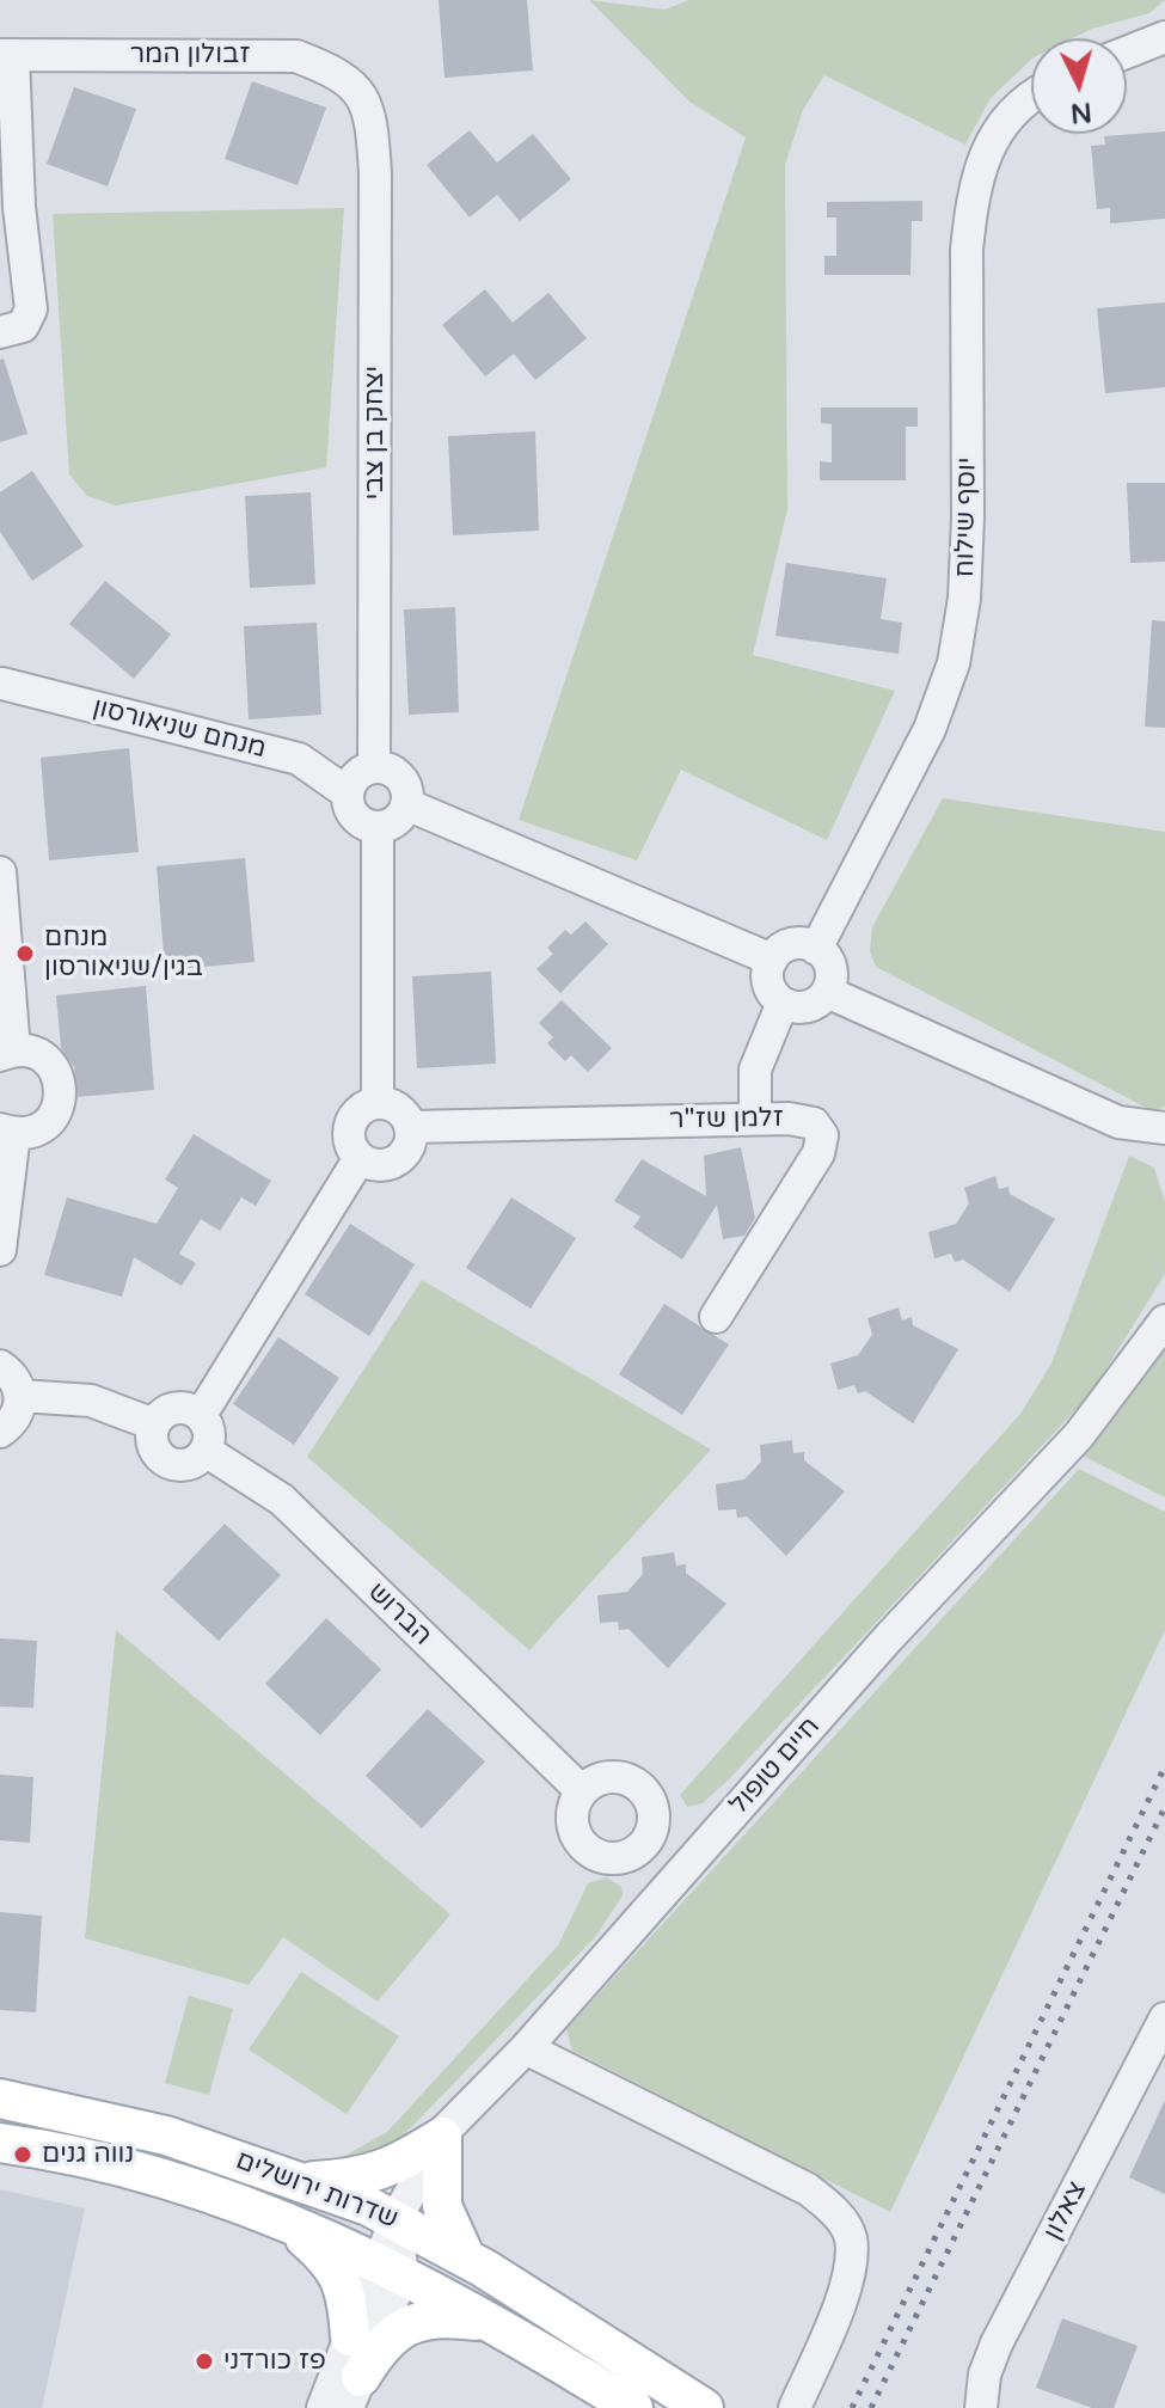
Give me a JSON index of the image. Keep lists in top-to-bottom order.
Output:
{
  "streets": {
    "main road": ["שדרות ירושלים"],
    "street": [
      "זבולון המר",
      "יצחק בן צבי",
      "יוסף שילוח",
      "מנחם שניאורסון",
      "זלמן שז\"ר",
      "הברוש",
      "חיים טופול",
      "צאלון"
    ]
  },
  "crossings": [
    ["זבולון המר", "יצחק בן צבי"],
    ["יצחק בן צבי", "מנחם שניאורסון"],
    ["חיים טופול", "שדרות ירושלים"]
  ],
  "places": ["מנחם בגין/שניאורסון", "נווה גנים", "פז כורדני"],
  "north": "bottom"
}
